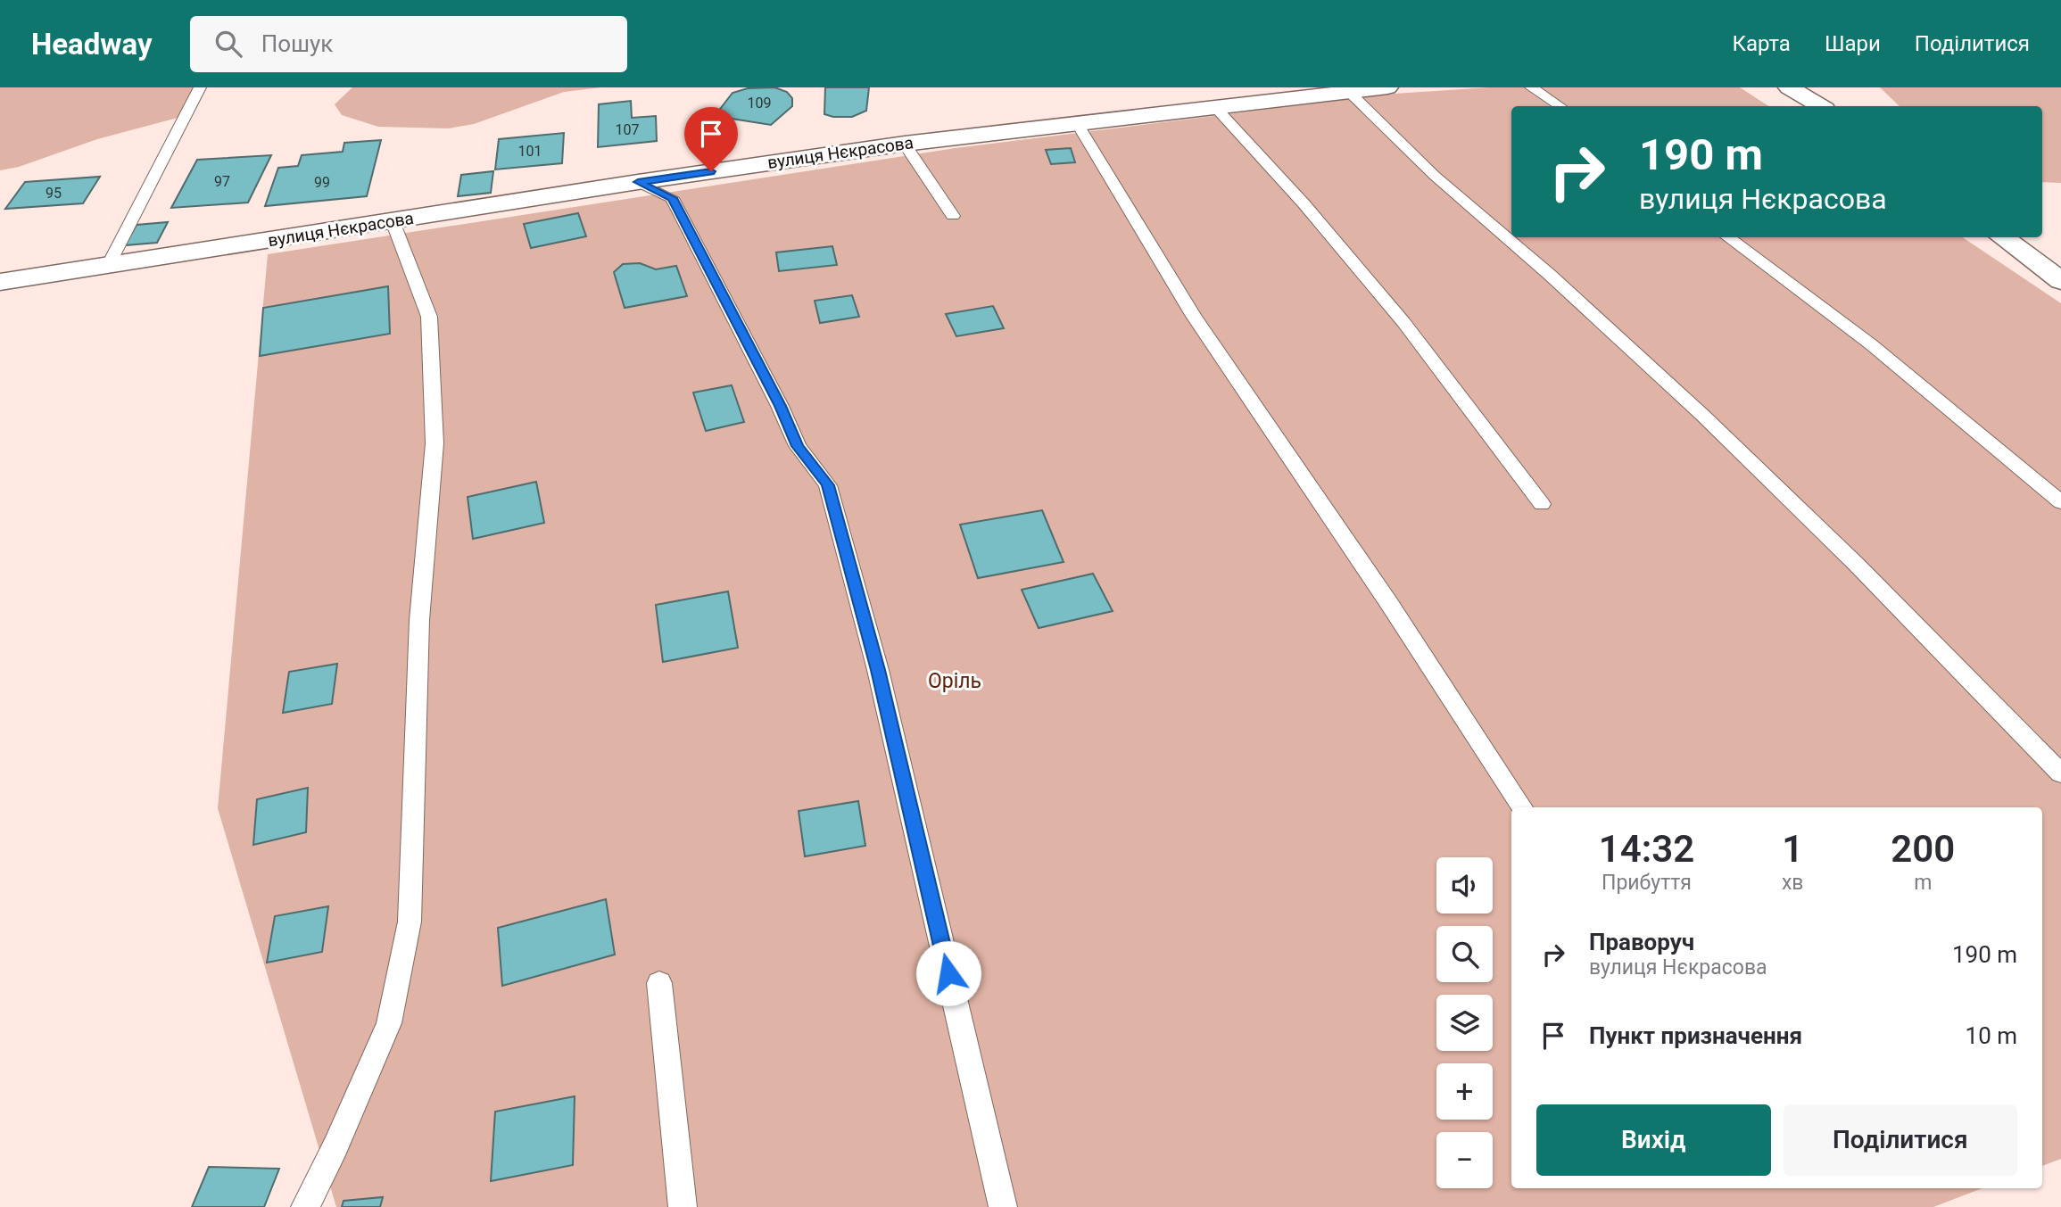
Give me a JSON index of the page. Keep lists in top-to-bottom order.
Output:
{
  "streets": {
    "street": ["вулиця Нєкрасова"]
  },
  "parks": ["Оріль"],
  "house_numbers": [
    "109",
    "107",
    "101",
    "97",
    "99",
    "95"
  ],
  "page": {
    "header": "Headway",
    "search": "Пошук",
    "nav": ["Карта", "Шари", "Поділитися"],
    "turn": ["190 m", "вулиця Нєкрасова"],
    "eta": [
      "14:32",
      "Прибуття",
      "1",
      "хв",
      "200",
      "m"
    ],
    "map_buttons": ["+", "−"],
    "list": [
      {
        "name": "Праворуч",
        "note": "вулиця Нєкрасова",
        "value": "190 m"
      },
      {
        "name": "Пункт призначення",
        "value": "10 m"
      }
    ],
    "buttons": ["Вихід", "Поділитися"]
  }
}
